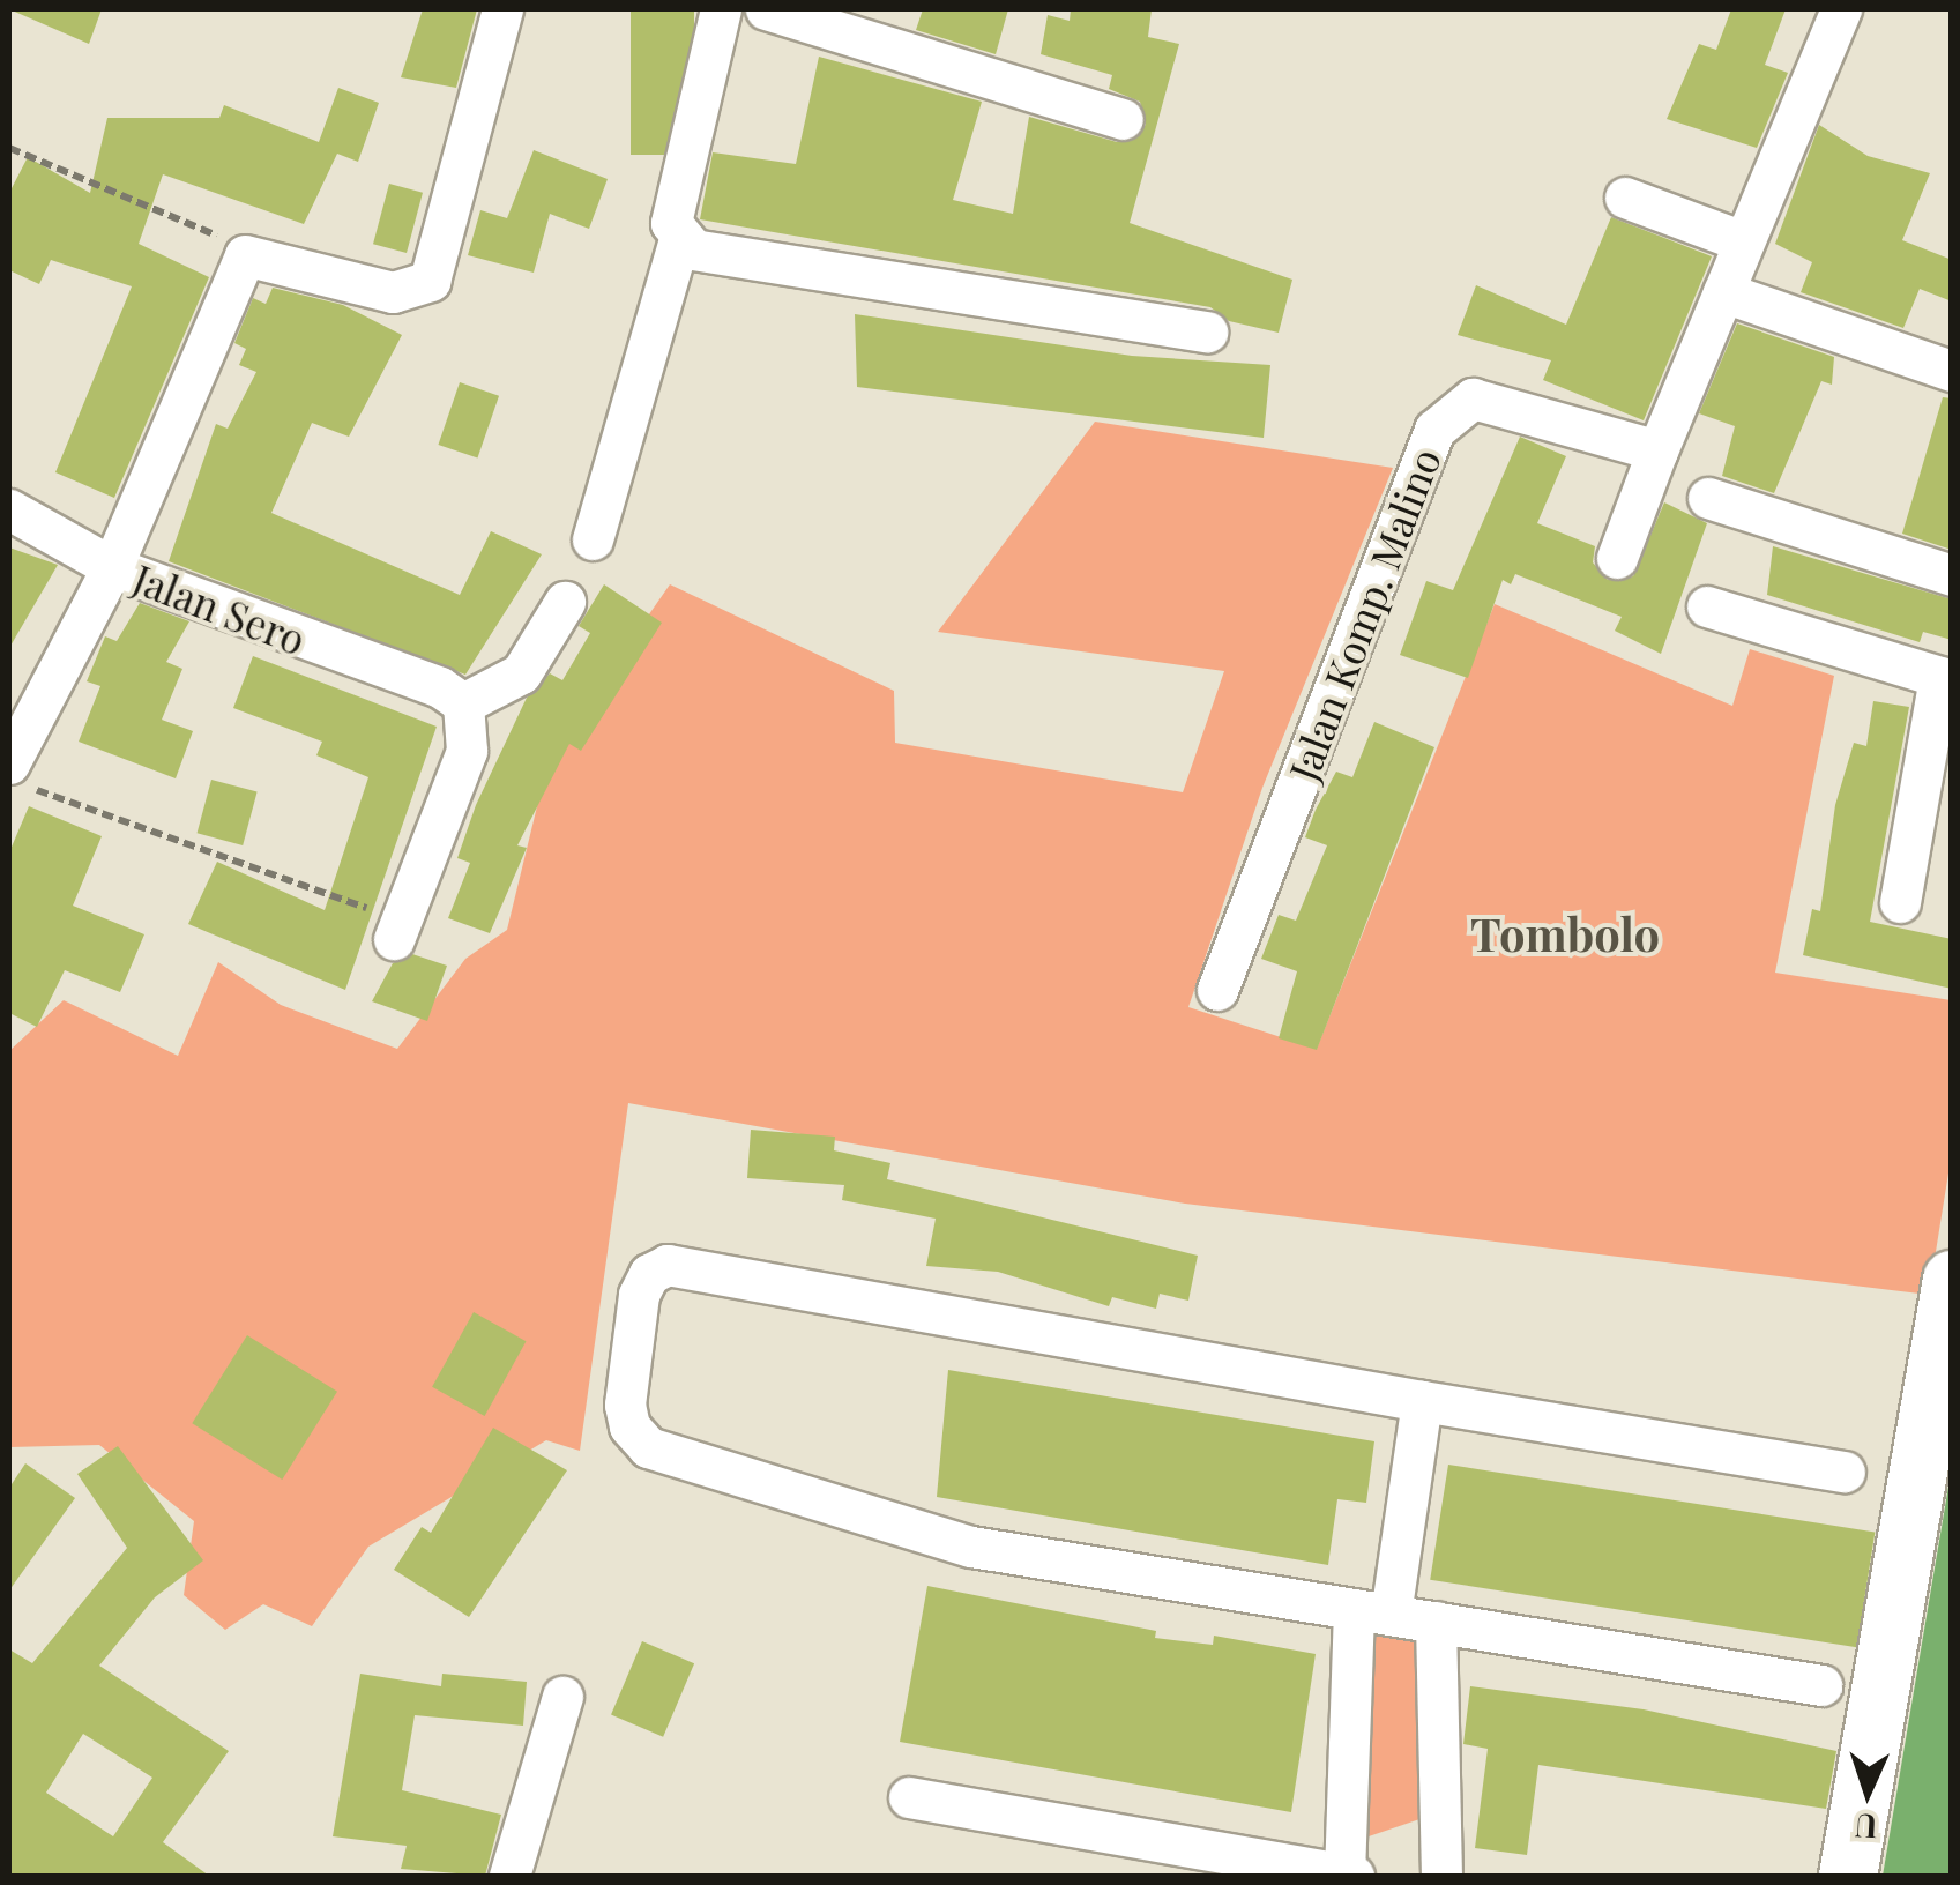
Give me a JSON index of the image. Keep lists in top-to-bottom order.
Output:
{
  "streets": {
    "street": ["Jalan Sero", "Jalan Komp. Malino"]
  },
  "districts": ["Tombolo"],
  "north": "bottom"
}
